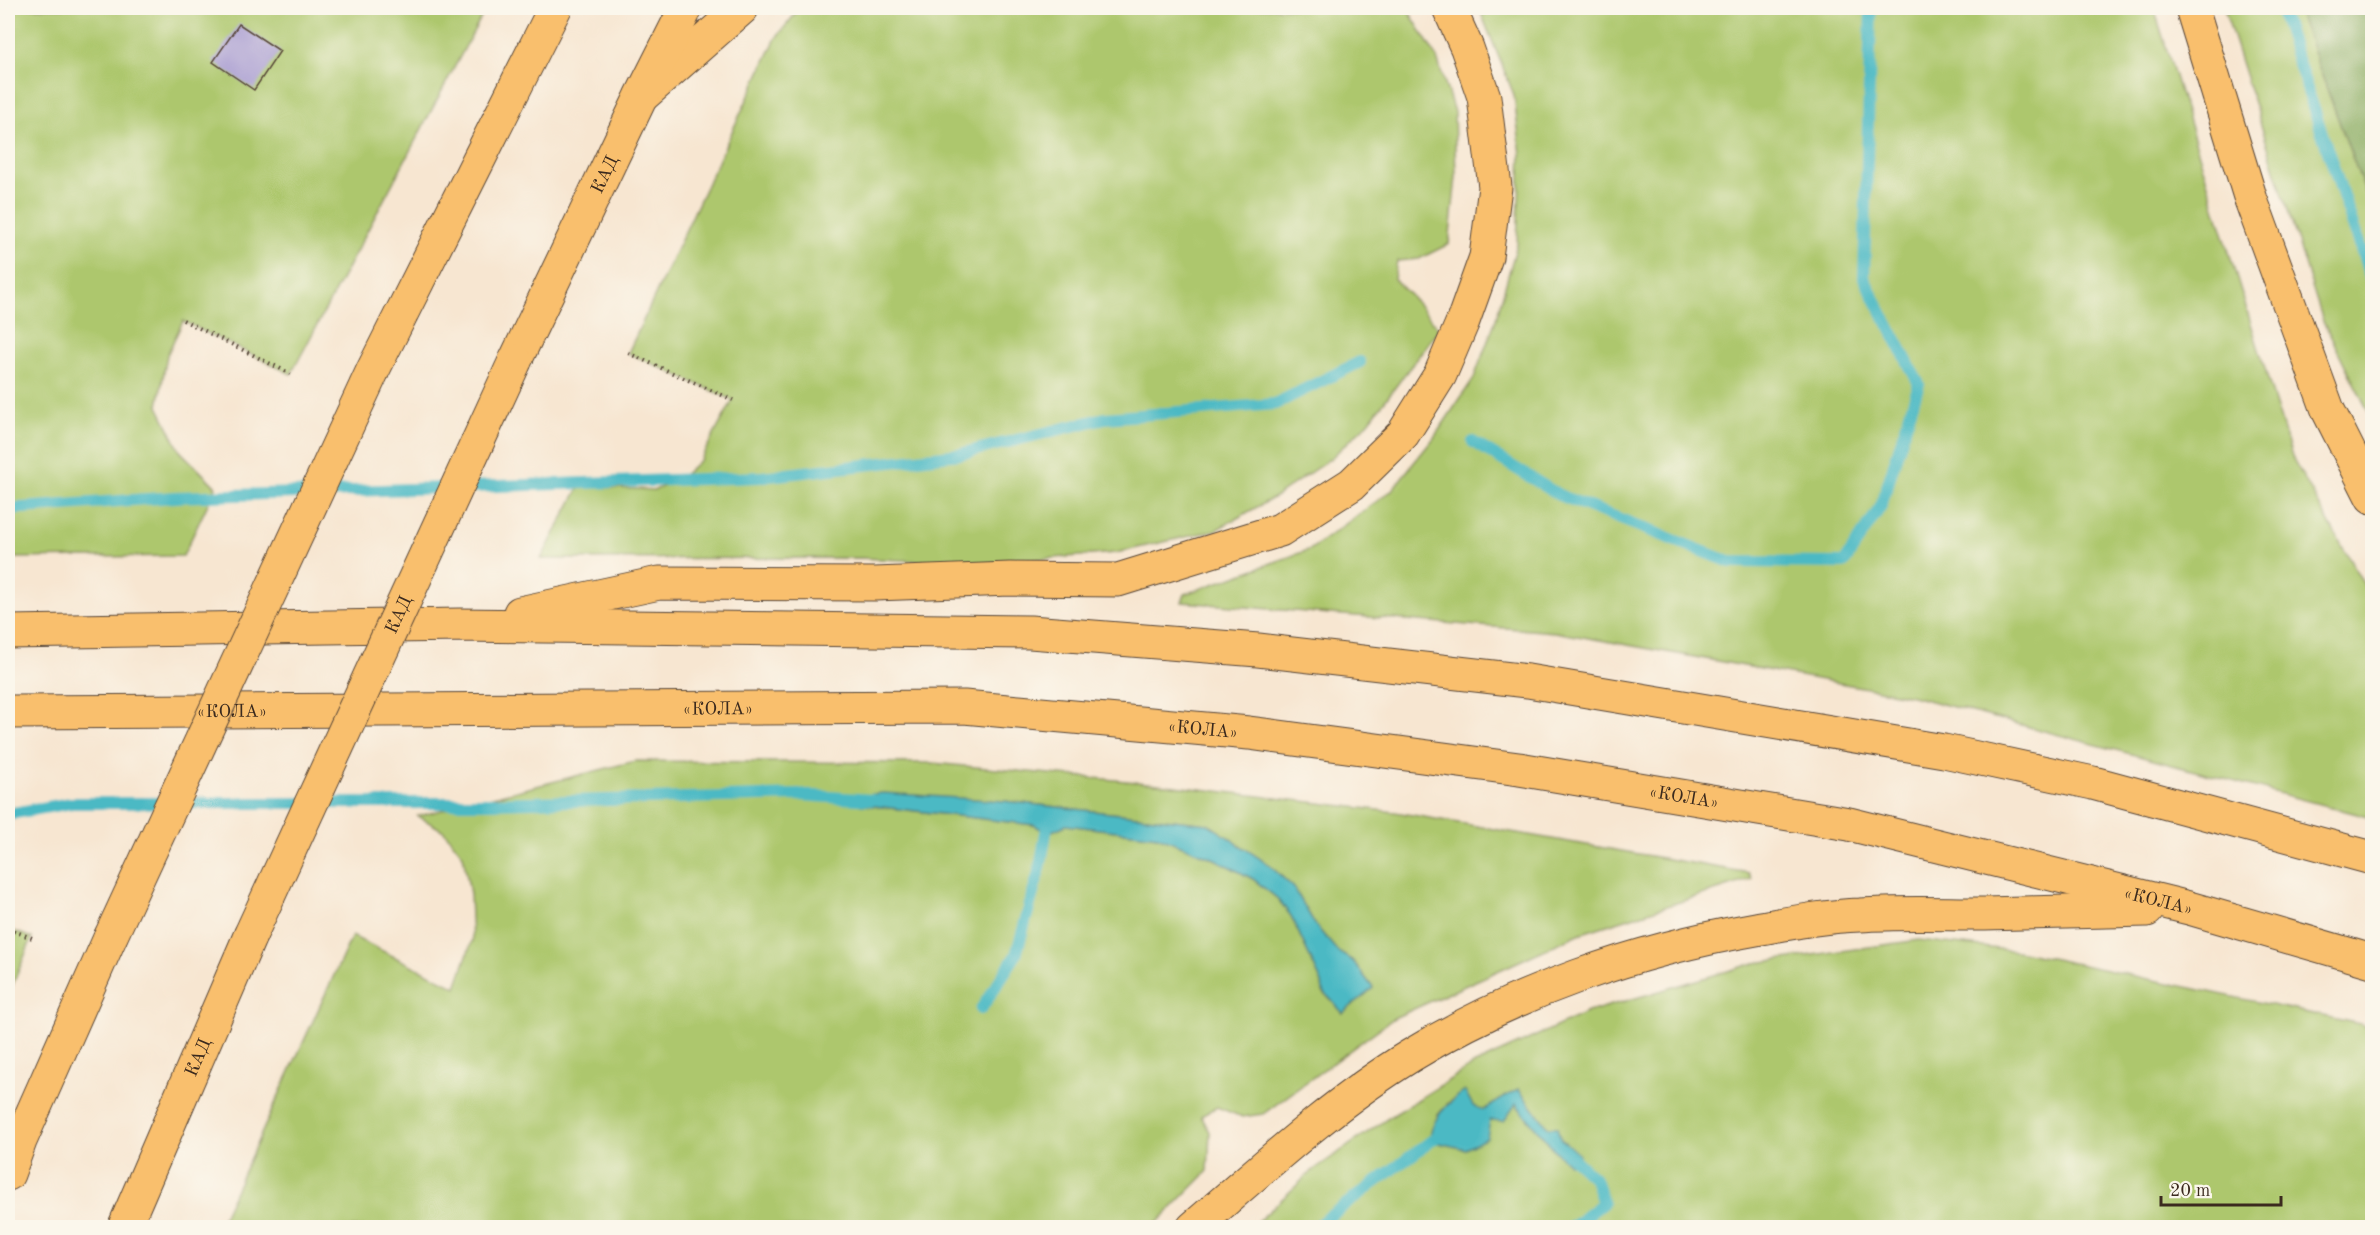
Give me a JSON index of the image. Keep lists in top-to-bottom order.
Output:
{
  "streets": {
    "main road": ["КАД", "«КОЛА»"]
  },
  "scale_bar": "20 m"
}
